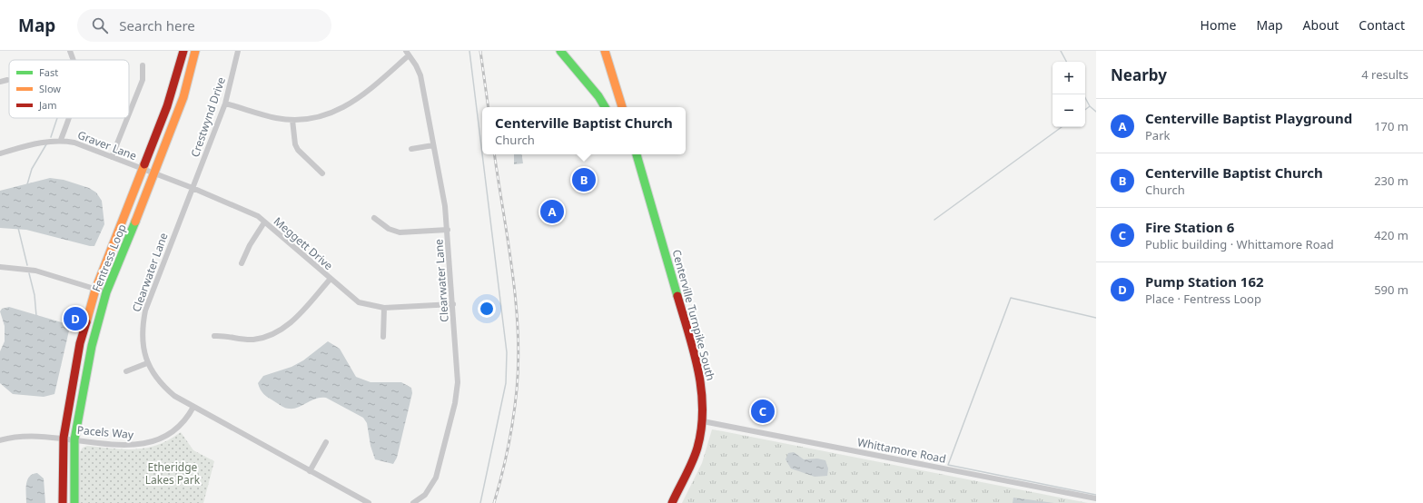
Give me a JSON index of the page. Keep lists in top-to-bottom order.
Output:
{
  "streets": {
    "street": [
      "Crestwynd Drive",
      "Graver Lane",
      "Meggett Drive",
      "Fentress Loop",
      "Clearwater Lane",
      "Centerville Turnpike South",
      "Pacels Way",
      "Whittamore Road"
    ]
  },
  "crossings": [
    ["Crestwynd Drive", "Meggett Drive"],
    ["Crestwynd Drive", "Clearwater Lane"],
    ["Graver Lane", "Meggett Drive"],
    ["Graver Lane", "Fentress Loop"],
    ["Meggett Drive", "Fentress Loop"],
    ["Meggett Drive", "Clearwater Lane"],
    ["Fentress Loop", "Pacels Way"],
    ["Clearwater Lane", "Pacels Way"],
    ["Centerville Turnpike South", "Whittamore Road"]
  ],
  "parks": ["Etheridge Lakes Park"],
  "legend": ["Fast", "Slow", "Jam"],
  "page": {
    "header": "Map",
    "search": "Search here",
    "nav": [
      "Home",
      "Map",
      "About",
      "Contact"
    ],
    "heading": ["Nearby", "4 results"],
    "map_buttons": ["+", "−"],
    "list": [
      {
        "mark": "A",
        "name": "Centerville Baptist Playground",
        "note": "Park",
        "value": "170 m"
      },
      {
        "mark": "B",
        "name": "Centerville Baptist Church",
        "note": "Church",
        "value": "230 m"
      },
      {
        "mark": "C",
        "name": "Fire Station 6",
        "note": "Public building · Whittamore Road",
        "value": "420 m"
      },
      {
        "mark": "D",
        "name": "Pump Station 162",
        "note": "Place · Fentress Loop",
        "value": "590 m"
      }
    ],
    "popup": ["Centerville Baptist Church", "Church"],
    "pins": [
      "B",
      "A",
      "D",
      "C"
    ]
  }
}
